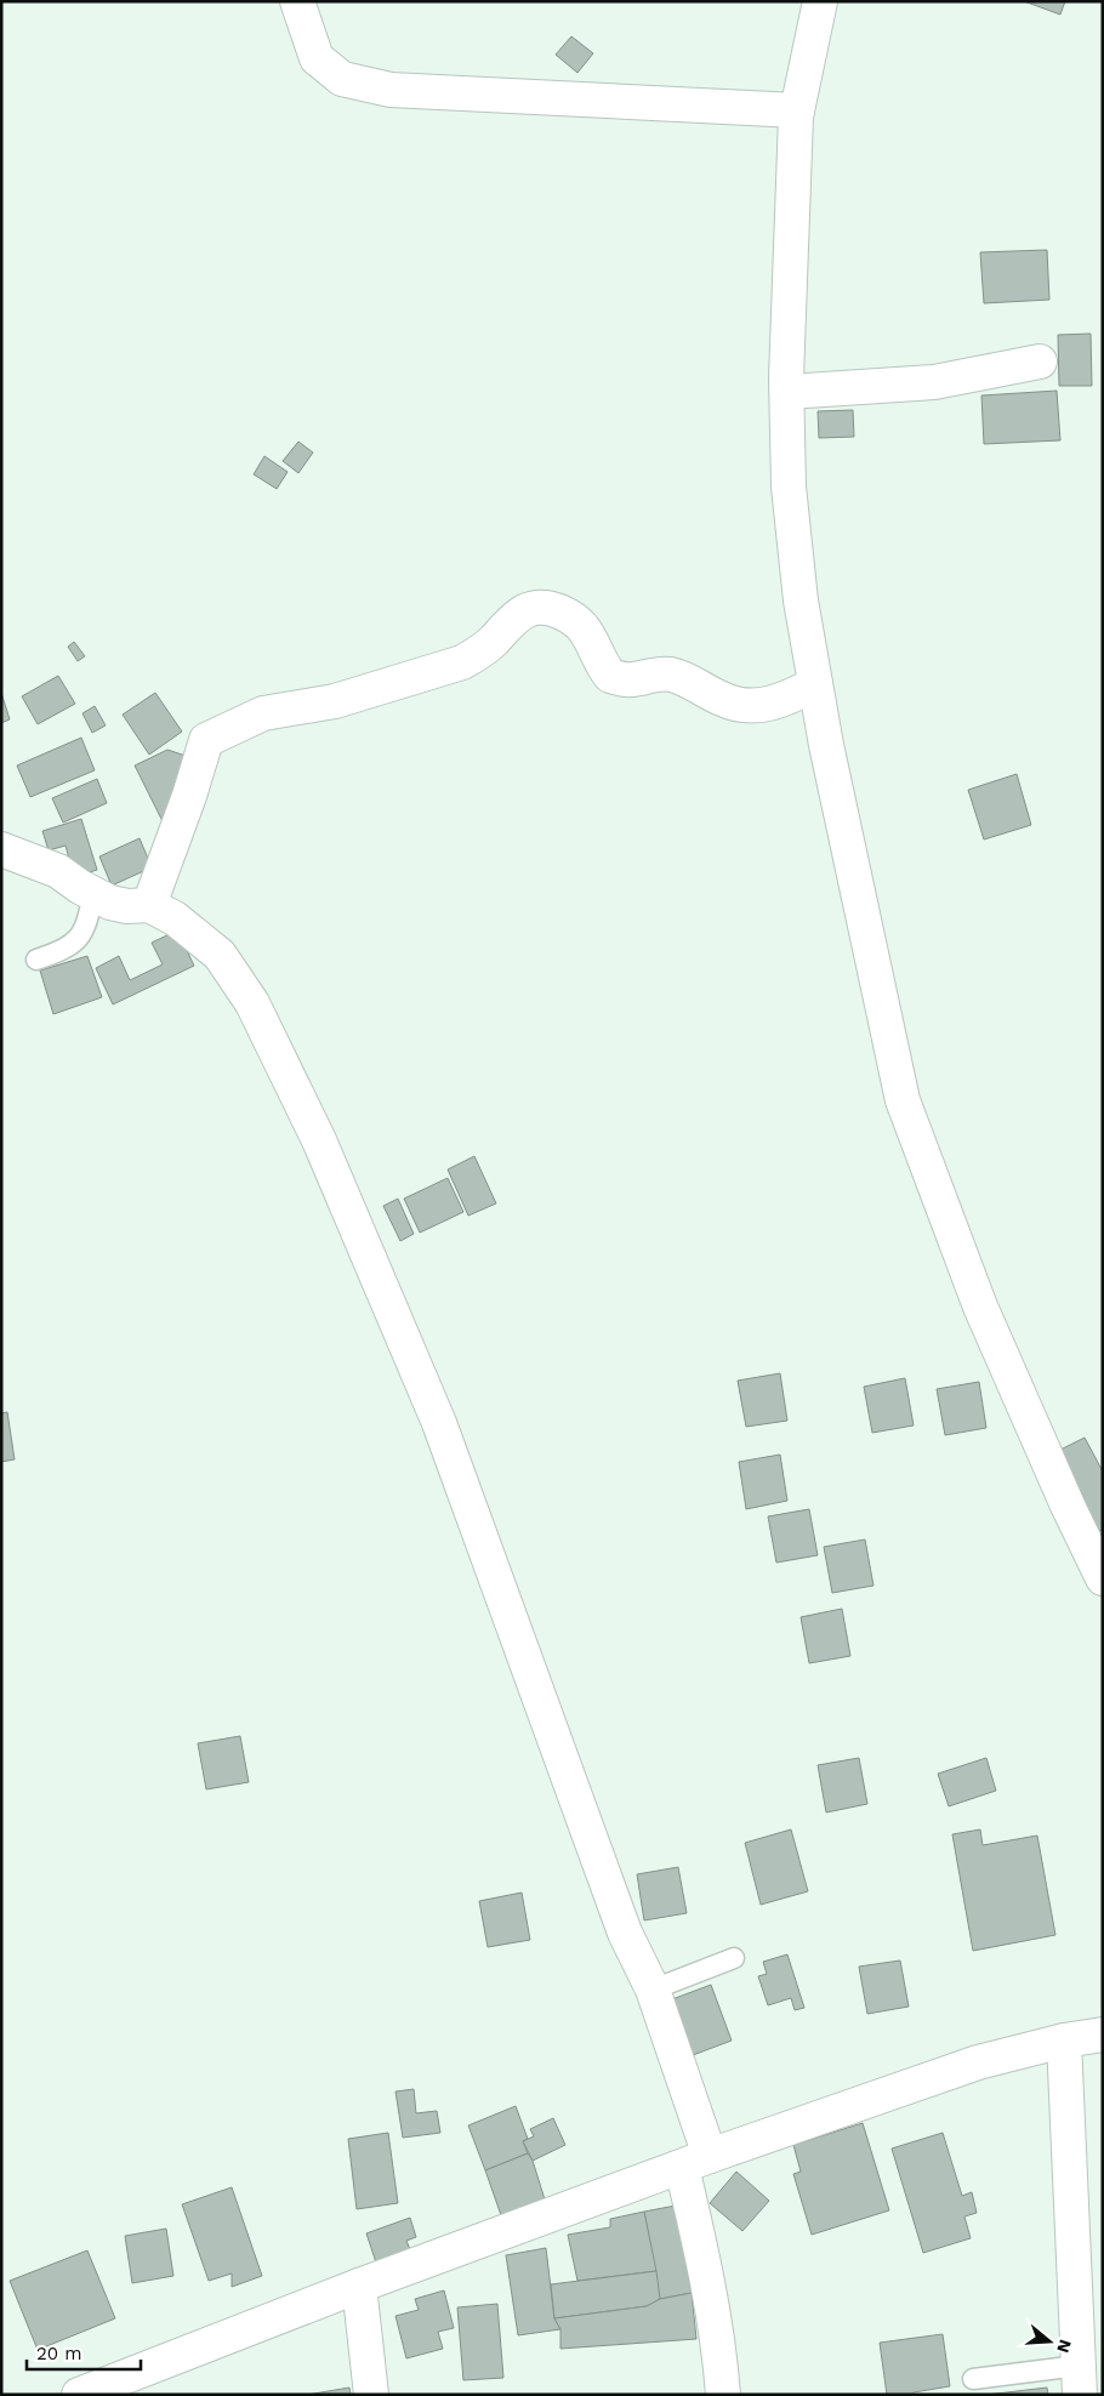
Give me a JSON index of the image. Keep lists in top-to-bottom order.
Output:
{
  "scale_bar": "20 m",
  "north": "right"
}
